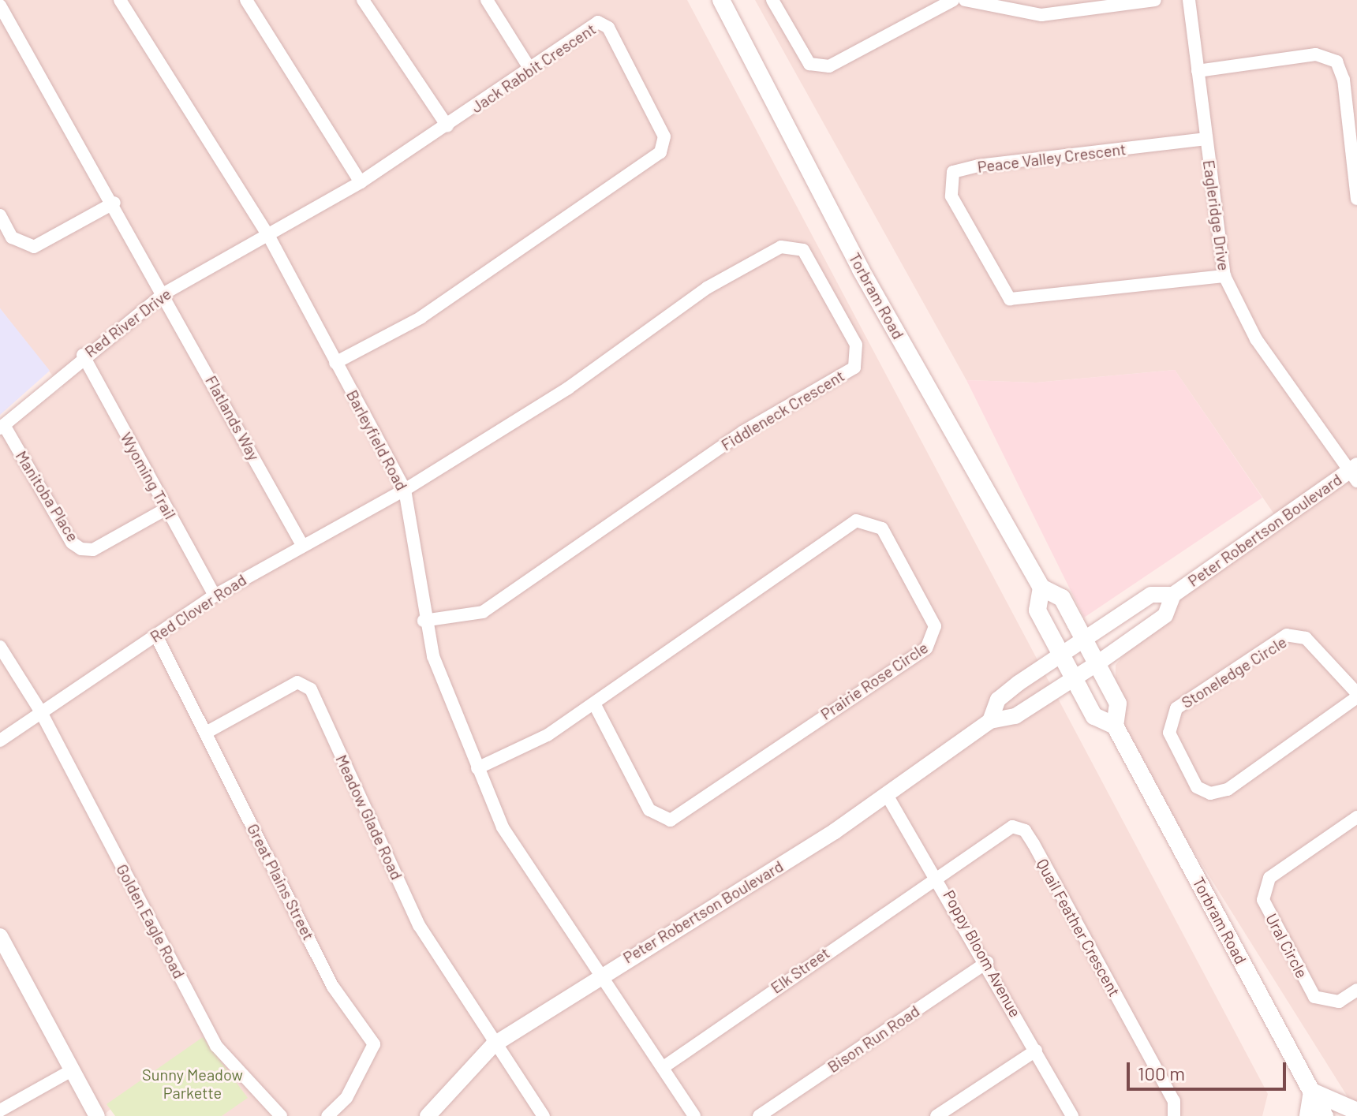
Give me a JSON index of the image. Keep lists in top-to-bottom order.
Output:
{
  "streets": {
    "main road": ["Torbram Road"],
    "street": [
      "Jack Rabbit Crescent",
      "Peace Valley Crescent",
      "Eagleridge Drive",
      "Red River Drive",
      "Fiddleneck Crescent",
      "Flatlands Way",
      "Barleyfield Road",
      "Wyoming Trail",
      "Manitoba Place",
      "Peter Robertson Boulevard",
      "Red Clover Road",
      "Stoneledge Circle",
      "Prairie Rose Circle",
      "Meadow Glade Road",
      "Great Plains Street",
      "Golden Eagle Road",
      "Quail Feather Crescent",
      "Ural Circle",
      "Poppy Bloom Avenue",
      "Elk Street",
      "Bison Run Road"
    ]
  },
  "crossings": [
    ["Jack Rabbit Crescent", "Red River Drive"],
    ["Jack Rabbit Crescent", "Barleyfield Road"],
    ["Peace Valley Crescent", "Eagleridge Drive"],
    ["Eagleridge Drive", "Peter Robertson Boulevard"],
    ["Torbram Road", "Peter Robertson Boulevard"],
    ["Red River Drive", "Flatlands Way"],
    ["Red River Drive", "Barleyfield Road"],
    ["Red River Drive", "Wyoming Trail"],
    ["Red River Drive", "Manitoba Place"],
    ["Fiddleneck Crescent", "Barleyfield Road"],
    ["Fiddleneck Crescent", "Red Clover Road"],
    ["Flatlands Way", "Red Clover Road"],
    ["Barleyfield Road", "Peter Robertson Boulevard"],
    ["Barleyfield Road", "Red Clover Road"],
    ["Barleyfield Road", "Prairie Rose Circle"],
    ["Barleyfield Road", "Elk Street"],
    ["Wyoming Trail", "Manitoba Place"],
    ["Wyoming Trail", "Red Clover Road"],
    ["Peter Robertson Boulevard", "Meadow Glade Road"],
    ["Peter Robertson Boulevard", "Poppy Bloom Avenue"],
    ["Red Clover Road", "Great Plains Street"],
    ["Red Clover Road", "Golden Eagle Road"],
    ["Meadow Glade Road", "Great Plains Street"],
    ["Quail Feather Crescent", "Poppy Bloom Avenue"],
    ["Quail Feather Crescent", "Elk Street"],
    ["Poppy Bloom Avenue", "Elk Street"],
    ["Poppy Bloom Avenue", "Bison Run Road"]
  ],
  "parks": ["Sunny Meadow Parkette"],
  "scale_bar": "100 m"
}
